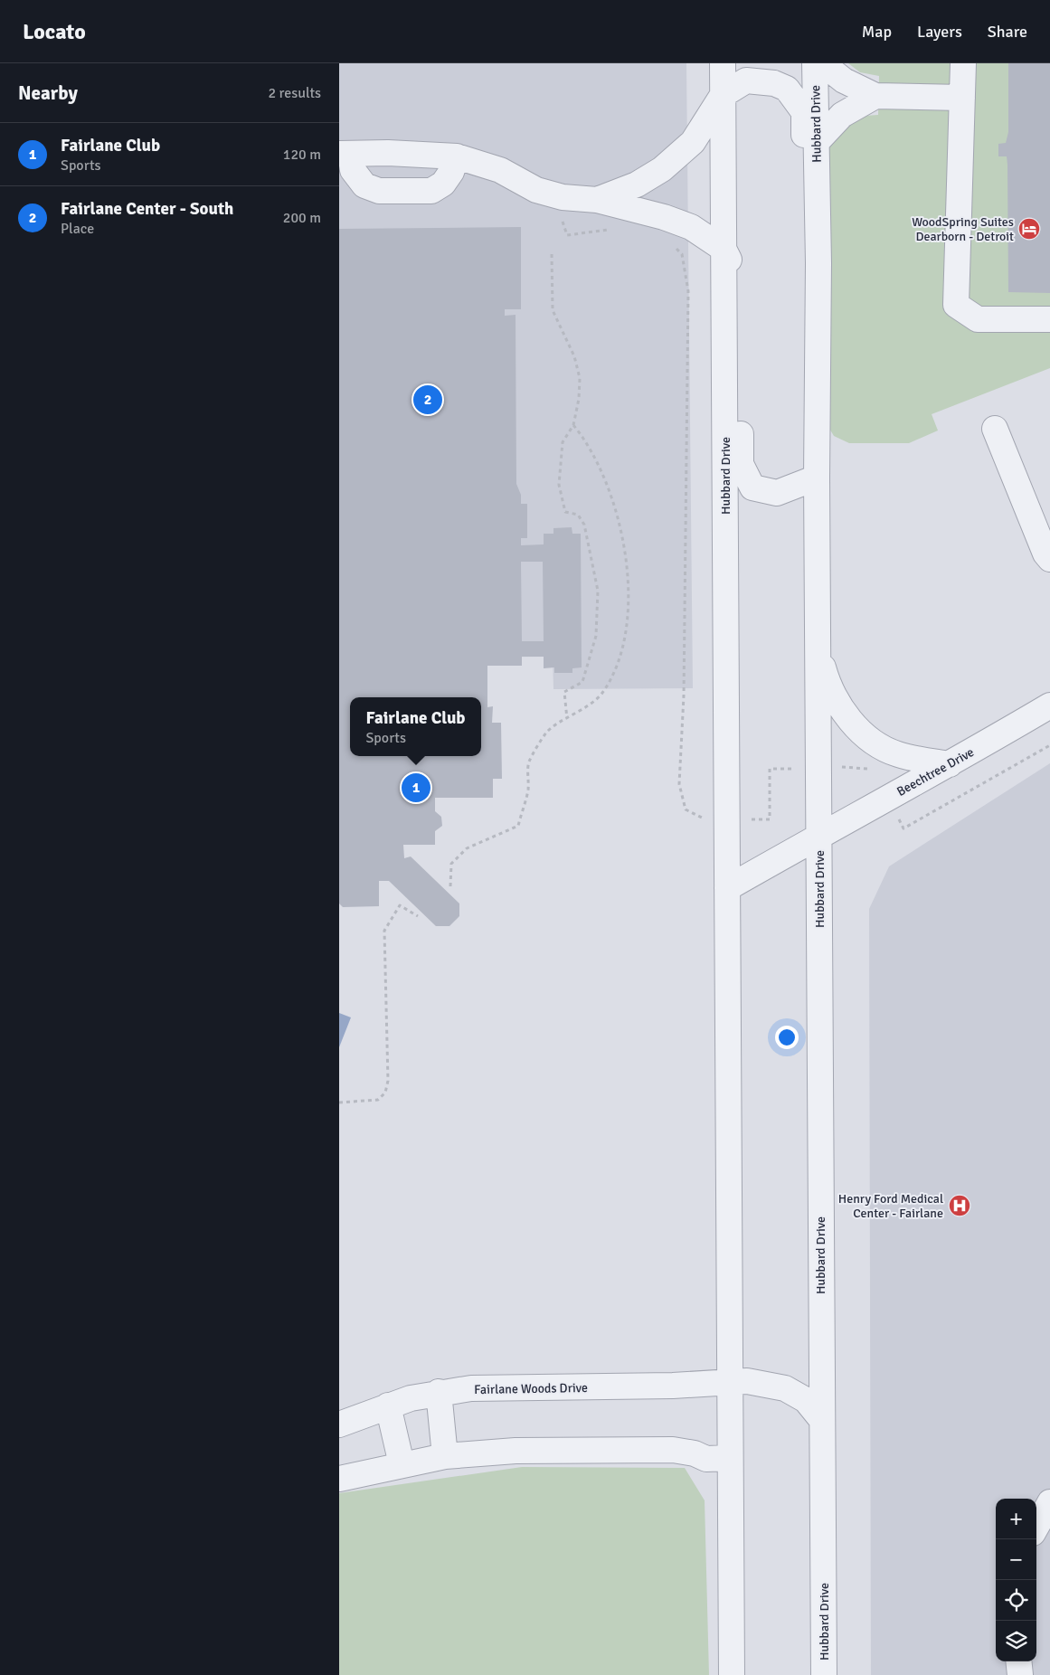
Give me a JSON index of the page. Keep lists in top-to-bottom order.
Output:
{
  "streets": {
    "street": ["Hubbard Drive", "Beechtree Drive", "Fairlane Woods Drive"]
  },
  "crossings": [
    ["Hubbard Drive", "Beechtree Drive"],
    ["Hubbard Drive", "Fairlane Woods Drive"]
  ],
  "places": {
    "hotel": ["WoodSpring Suites Dearborn - Detroit"],
    "hospital": ["Henry Ford Medical Center - Fairlane"]
  },
  "page": {
    "header": "Locato",
    "nav": ["Map", "Layers", "Share"],
    "heading": ["Nearby", "2 results"],
    "list": [
      {
        "mark": "1",
        "name": "Fairlane Club",
        "note": "Sports",
        "value": "120 m"
      },
      {
        "mark": "2",
        "name": "Fairlane Center - South",
        "note": "Place",
        "value": "200 m"
      }
    ],
    "pins": ["2", "1"],
    "popup": ["Fairlane Club", "Sports"],
    "map_buttons": ["+", "−"]
  }
}
